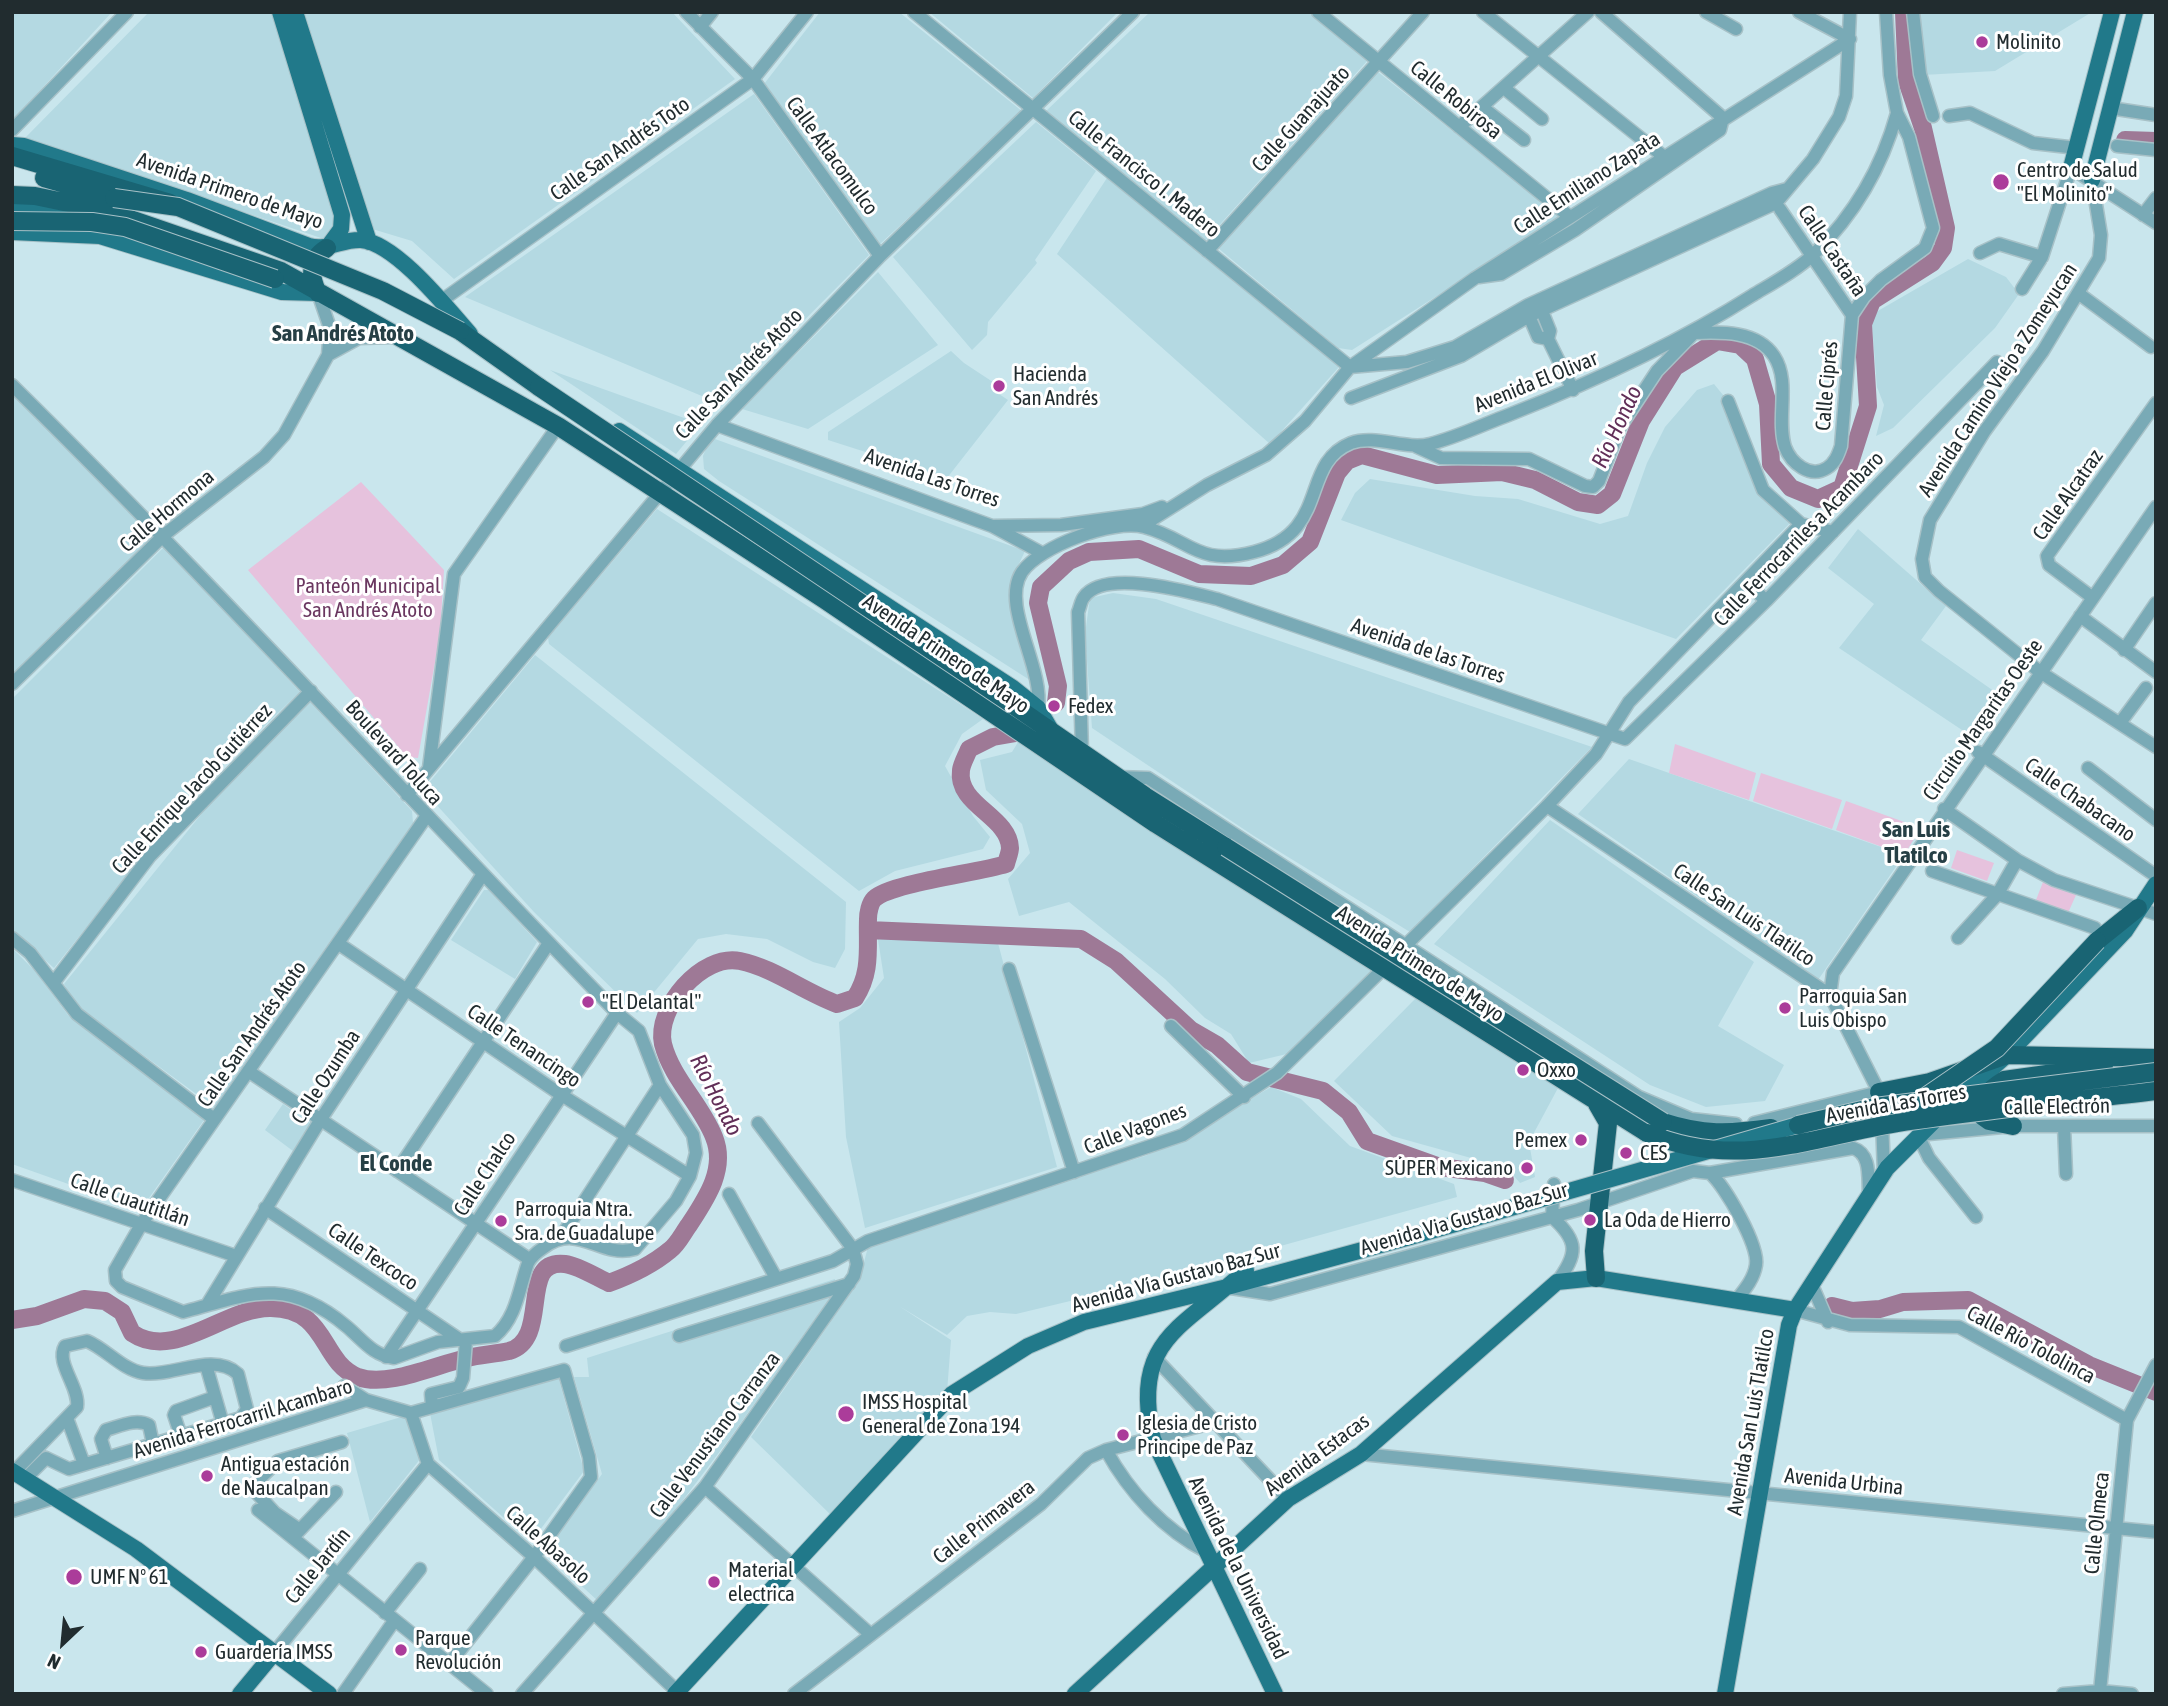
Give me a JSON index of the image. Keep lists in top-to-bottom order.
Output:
{
  "streets": {
    "highway": ["Avenida Primero de Mayo", "Avenida Las Torres"],
    "main road": [
      "Avenida Via Gustavo Baz Sur",
      "Avenida Vía Gustavo Baz Sur",
      "Calle Río Tololinca",
      "Avenida San Luis Tlatilco",
      "Avenida Estacas",
      "Calle Jardín",
      "Avenida de la Universidad"
    ],
    "street": [
      "Calle Robirosa",
      "Calle Guanajuato",
      "Calle San Andrés Toto",
      "Calle Atlacomulco",
      "Calle Francisco I. Madero",
      "Calle Emiliano Zapata",
      "Calle Castaña",
      "Calle San Andrés Atoto",
      "Avenida Camino Viejo a Zomeyucan",
      "Avenida El Olivar",
      "Calle Ciprés",
      "Calle Alcatraz",
      "Calle Hormona",
      "Calle Ferrocarriles a Acambaro",
      "Avenida de las Torres",
      "Circuito Margaritas Oeste",
      "Boulevard Toluca",
      "Calle Enrique Jacob Gutiérrez",
      "Calle Chabacano",
      "Calle San Luis Tlatilco",
      "Calle Tenancingo",
      "Calle Ozumba",
      "Calle Electrón",
      "Calle Vagones",
      "Calle Chalco",
      "Calle Cuautitlán",
      "Calle Texcoco",
      "Avenida Ferrocarril Acambaro",
      "Calle Venustiano Carranza",
      "Avenida Urbina",
      "Calle Primavera",
      "Calle Olmeca",
      "Calle Abasolo"
    ]
  },
  "crossings": [
    ["Calle Robirosa", "Calle Guanajuato"],
    ["Calle Robirosa", "Calle Emiliano Zapata"],
    ["Calle Guanajuato", "Calle Francisco I. Madero"],
    ["Calle San Andrés Toto", "Calle Atlacomulco"],
    ["Calle San Andrés Toto", "Avenida Primero de Mayo"],
    ["Calle Atlacomulco", "Calle San Andrés Atoto"],
    ["Calle Francisco I. Madero", "Calle Emiliano Zapata"],
    ["Calle Francisco I. Madero", "Calle San Andrés Atoto"],
    ["Calle Emiliano Zapata", "Avenida El Olivar"],
    ["Calle Emiliano Zapata", "Avenida Las Torres"],
    ["Avenida Primero de Mayo", "Calle San Andrés Atoto"],
    ["Avenida Primero de Mayo", "Avenida Las Torres"],
    ["Avenida Primero de Mayo", "Calle Hormona"],
    ["Avenida Primero de Mayo", "Avenida de las Torres"],
    ["Avenida Primero de Mayo", "Calle San Luis Tlatilco"],
    ["Avenida Primero de Mayo", "Calle Vagones"],
    ["Avenida Primero de Mayo", "Avenida Via Gustavo Baz Sur"],
    ["Calle Castaña", "Avenida El Olivar"],
    ["Calle Castaña", "Calle Ciprés"],
    ["Calle San Andrés Atoto", "Avenida Las Torres"],
    ["Calle San Andrés Atoto", "Boulevard Toluca"],
    ["Calle San Andrés Atoto", "Calle Tenancingo"],
    ["Calle San Andrés Atoto", "Calle Ozumba"],
    ["Calle San Andrés Atoto", "Calle Cuautitlán"],
    ["Avenida Camino Viejo a Zomeyucan", "Circuito Margaritas Oeste"],
    ["Avenida El Olivar", "Calle Ciprés"],
    ["Avenida Las Torres", "Avenida Via Gustavo Baz Sur"],
    ["Avenida Las Torres", "Avenida San Luis Tlatilco"],
    ["Calle Alcatraz", "Circuito Margaritas Oeste"],
    ["Calle Hormona", "Boulevard Toluca"],
    ["Calle Ferrocarriles a Acambaro", "Avenida de las Torres"],
    ["Circuito Margaritas Oeste", "Calle Chabacano"],
    ["Circuito Margaritas Oeste", "Calle San Luis Tlatilco"],
    ["Boulevard Toluca", "Calle Enrique Jacob Gutiérrez"],
    ["Boulevard Toluca", "Calle Tenancingo"],
    ["Boulevard Toluca", "Calle Ozumba"],
    ["Boulevard Toluca", "Calle Chalco"],
    ["Calle Tenancingo", "Calle Ozumba"],
    ["Calle Tenancingo", "Calle Chalco"],
    ["Calle Ozumba", "Calle Cuautitlán"],
    ["Calle Ozumba", "Calle Texcoco"],
    ["Calle Electrón", "Avenida San Luis Tlatilco"],
    ["Calle Vagones", "Calle Venustiano Carranza"],
    ["Calle Chalco", "Calle Texcoco"],
    ["Avenida Via Gustavo Baz Sur", "Avenida Vía Gustavo Baz Sur"],
    ["Avenida Via Gustavo Baz Sur", "Avenida de la Universidad"],
    ["Avenida Vía Gustavo Baz Sur", "Calle Abasolo"],
    ["Avenida Vía Gustavo Baz Sur", "Avenida de la Universidad"],
    ["Calle Río Tololinca", "Avenida San Luis Tlatilco"],
    ["Calle Río Tololinca", "Avenida Estacas"],
    ["Calle Río Tololinca", "Calle Olmeca"],
    ["Avenida San Luis Tlatilco", "Avenida Urbina"],
    ["Calle Venustiano Carranza", "Calle Abasolo"],
    ["Avenida Estacas", "Avenida Urbina"],
    ["Avenida Estacas", "Avenida de la Universidad"],
    ["Avenida Urbina", "Calle Olmeca"],
    ["Calle Primavera", "Avenida de la Universidad"],
    ["Calle Abasolo", "Calle Jardín"]
  ],
  "districts": ["San Andrés Atoto", "San Luis Tlatilco", "El Conde"],
  "water": ["Río Hondo"],
  "parks": ["Panteón Municipal San Andrés Atoto"],
  "places": [
    "Molinito",
    "Centro de Salud \"El Molinito\"",
    "Hacienda San Andrés",
    "Fedex",
    "\"El Delantal\"",
    "Parroquia San Luis Obispo",
    "Oxxo",
    "Pemex",
    "CES",
    "SÚPER Mexicano",
    "La Oda de Hierro",
    "Parroquia Ntra. Sra. de Guadalupe",
    "IMSS Hospital General de Zona 194",
    "Iglesia de Cristo Principe de Paz",
    "Antigua estación de Naucalpan",
    "UMF Nº 61",
    "Material electrica",
    "Parque Revolución",
    "Guardería IMSS"
  ],
  "north": "bottom left"
}
